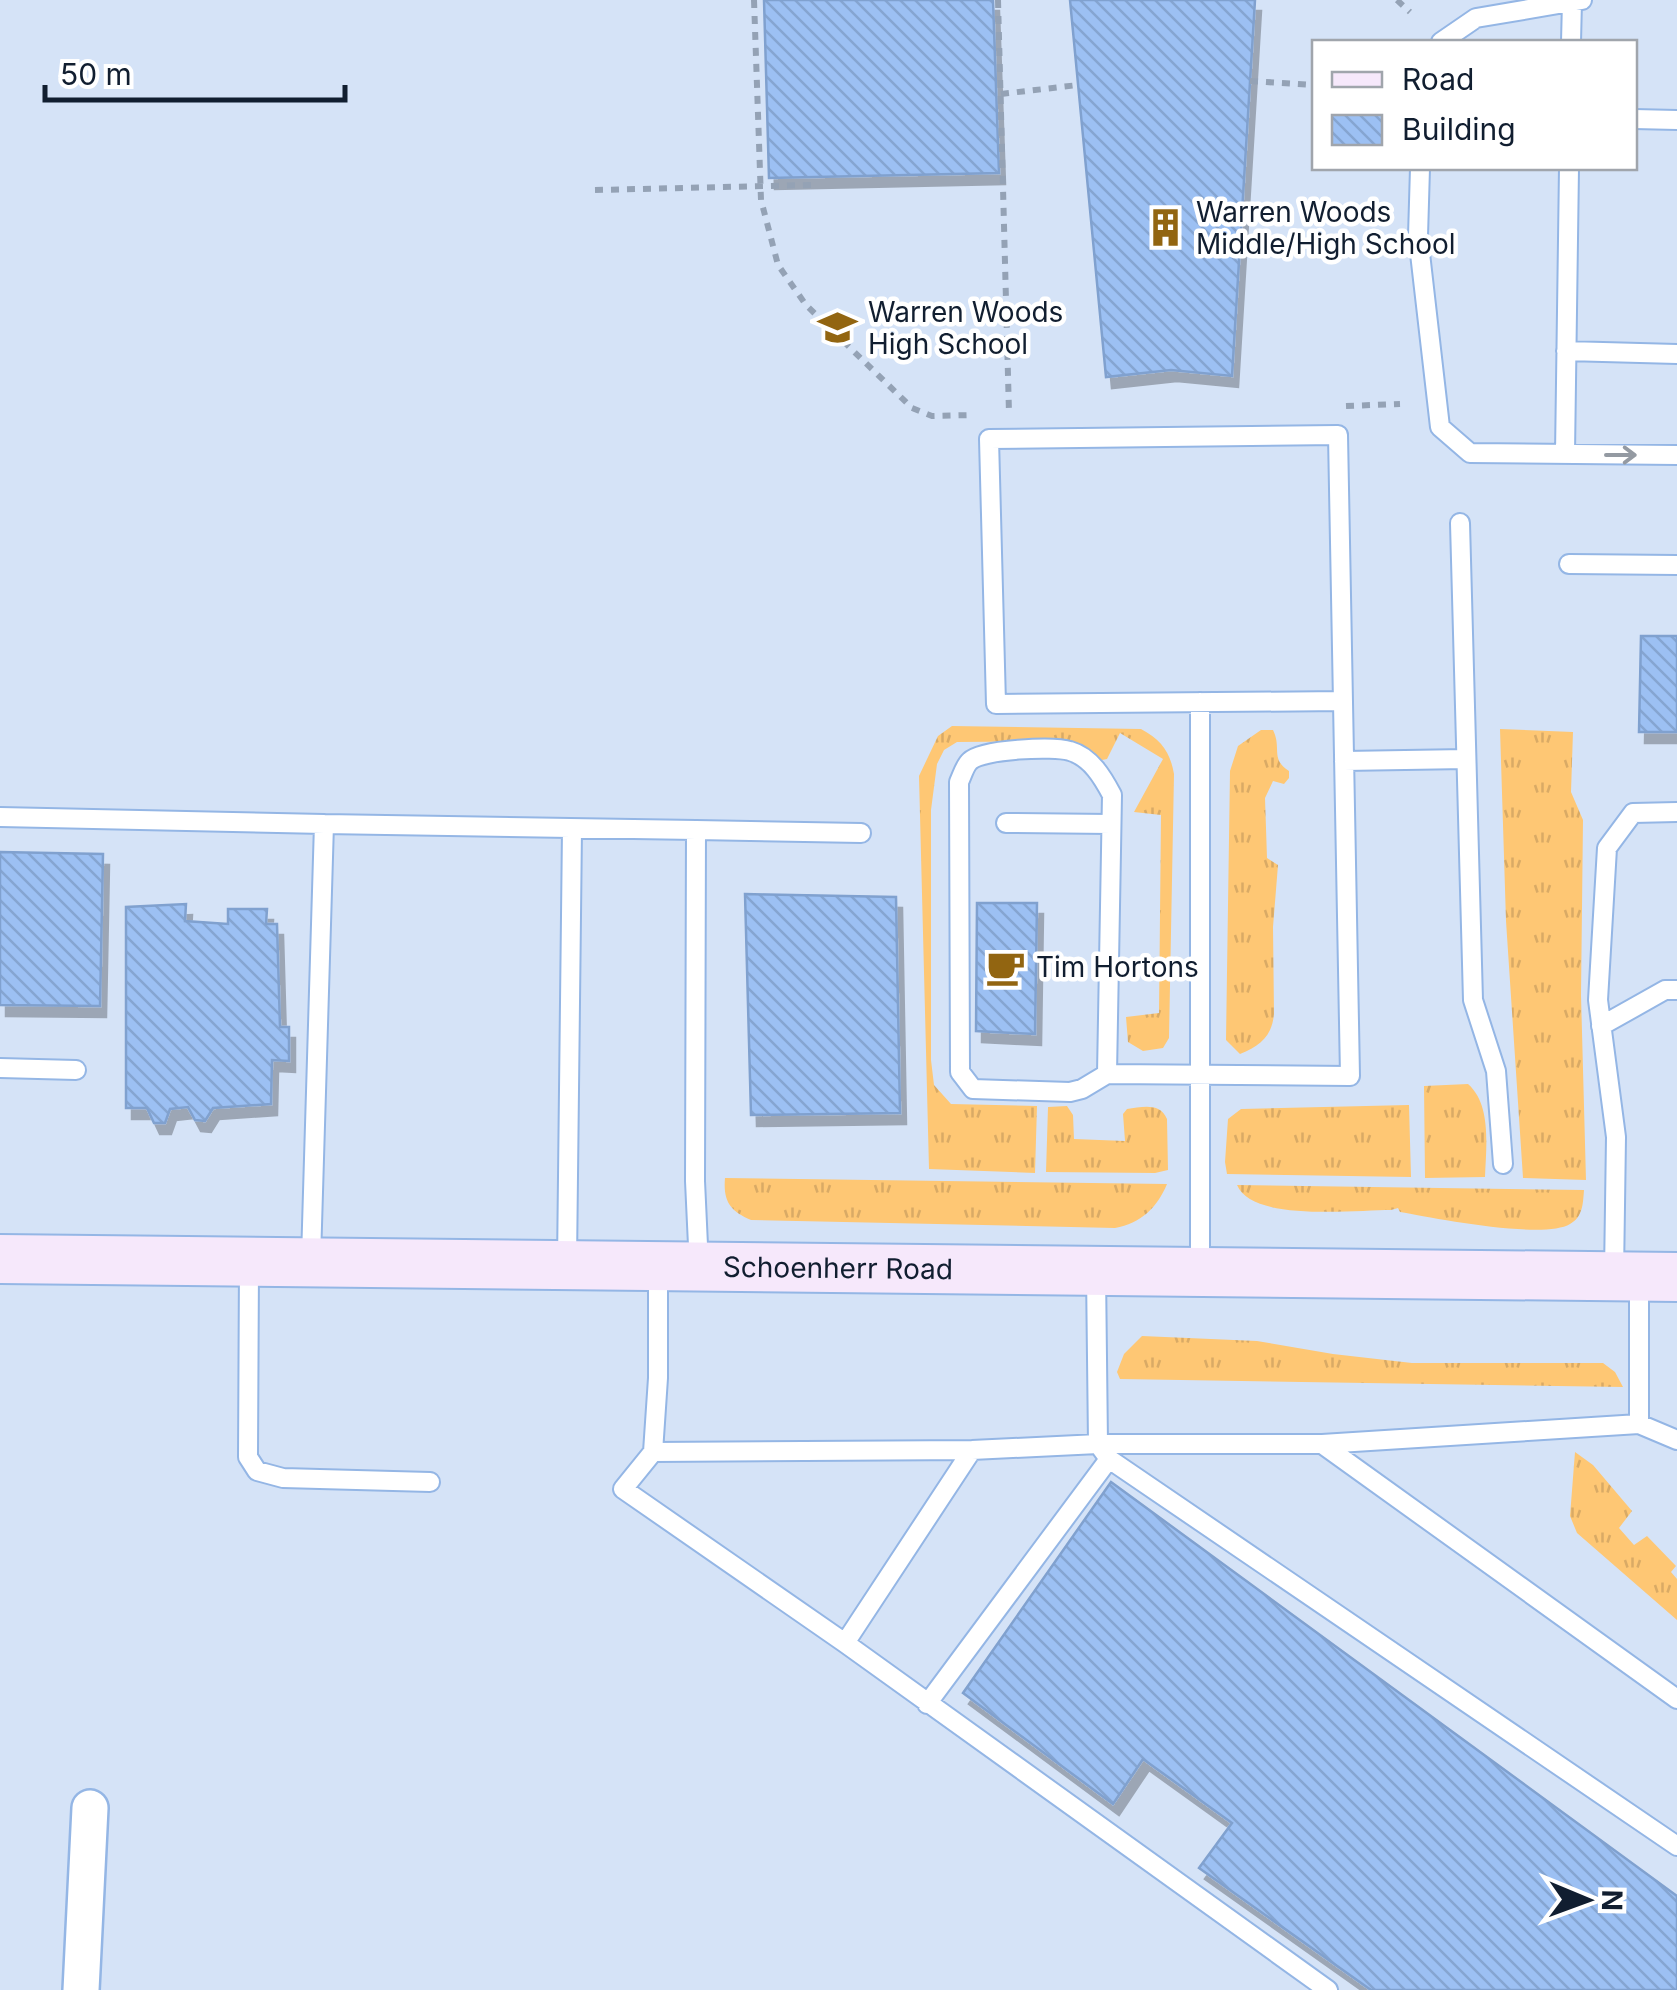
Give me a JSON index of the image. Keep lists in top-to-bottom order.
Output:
{
  "streets": {
    "main road": ["Schoenherr Road"]
  },
  "places": {
    "building": ["Warren Woods Middle/High School"],
    "school or university": ["Warren Woods High School"],
    "cafe": ["Tim Hortons"]
  },
  "legend": ["Road", "Building"],
  "scale_bar": "50 m",
  "north": "right"
}
